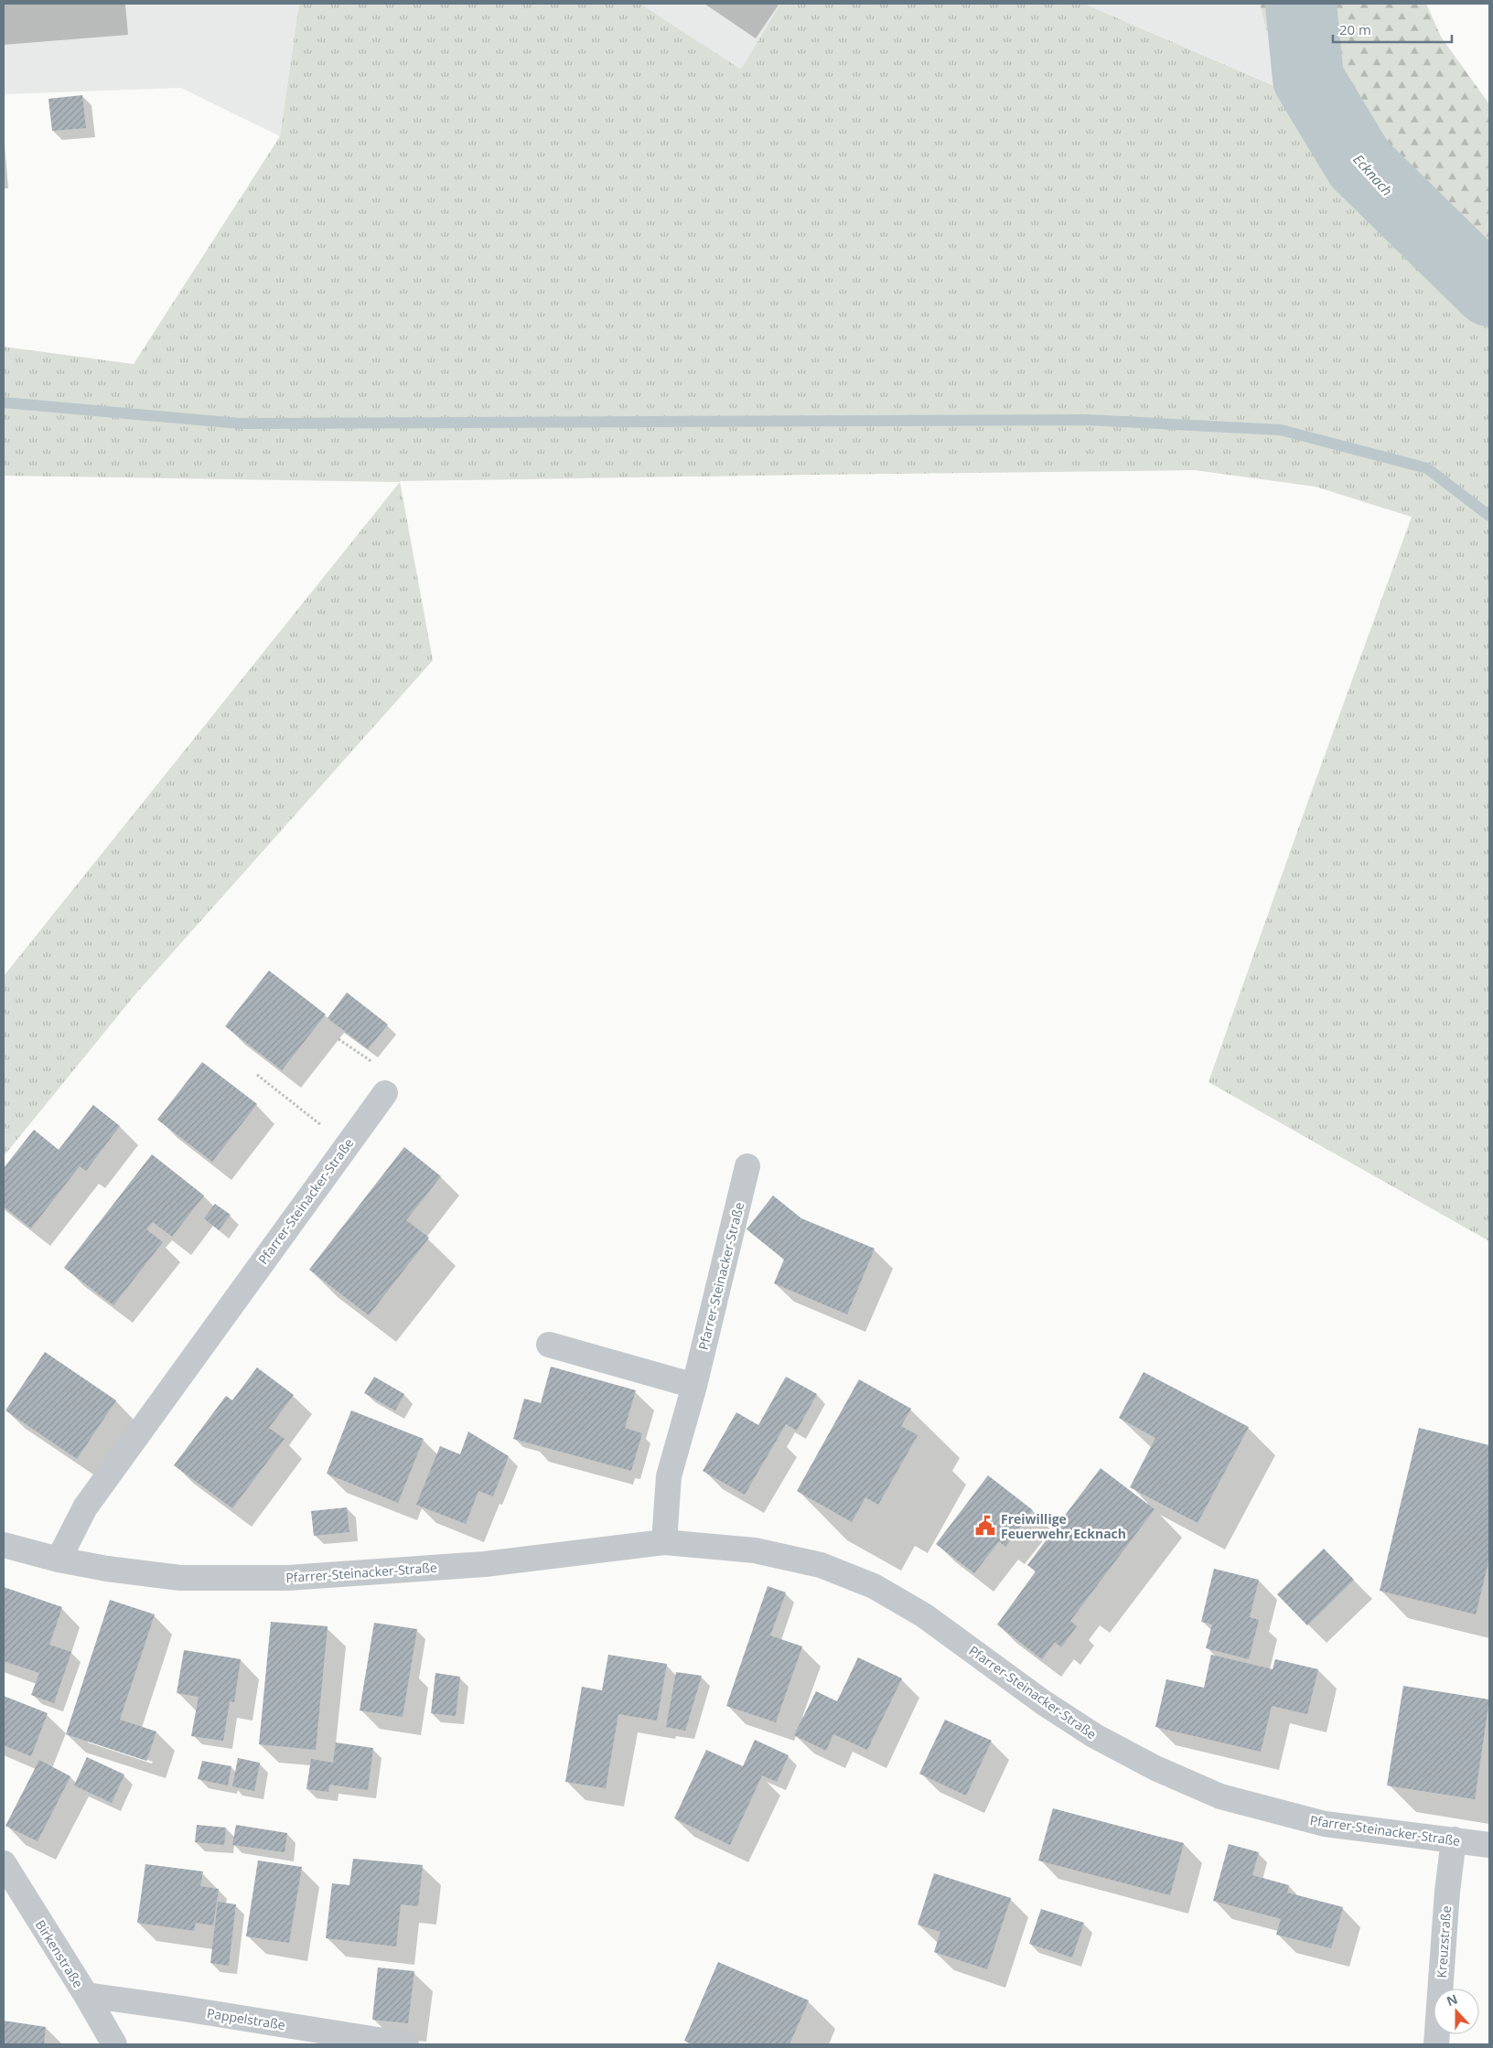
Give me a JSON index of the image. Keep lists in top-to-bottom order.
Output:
{
  "streets": {
    "street": [
      "Pfarrer-Steinacker-Straße",
      "Kreuzstraße",
      "Birkenstraße",
      "Pappelstraße"
    ]
  },
  "crossings": [
    ["Pfarrer-Steinacker-Straße", "Kreuzstraße"],
    ["Birkenstraße", "Pappelstraße"]
  ],
  "water": ["Ecknach"],
  "places": {
    "public building": ["Freiwillige Feuerwehr Ecknach"]
  },
  "scale_bar": "20 m",
  "north": "top"
}
